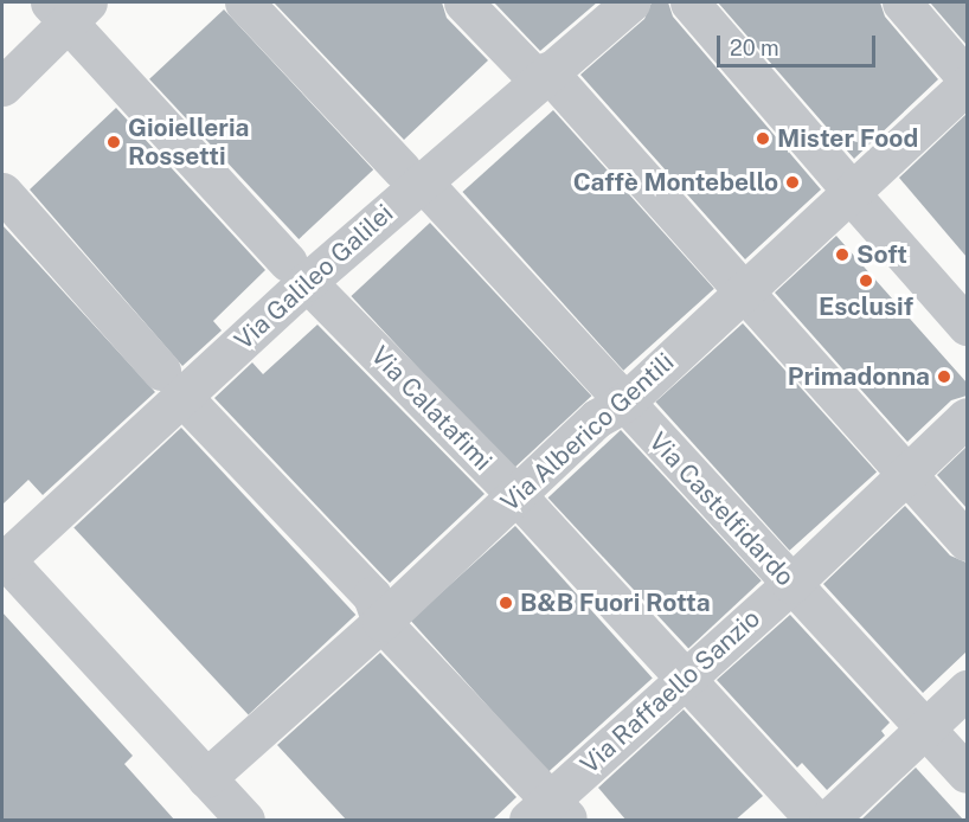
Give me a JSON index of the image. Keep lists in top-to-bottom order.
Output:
{
  "streets": {
    "street": [
      "Via Galileo Galilei",
      "Via Calatafimi",
      "Via Alberico Gentili",
      "Via Castelfidardo",
      "Via Raffaello Sanzio"
    ]
  },
  "crossings": [
    ["Via Galileo Galilei", "Via Calatafimi"],
    ["Via Galileo Galilei", "Via Castelfidardo"],
    ["Via Calatafimi", "Via Alberico Gentili"],
    ["Via Calatafimi", "Via Raffaello Sanzio"],
    ["Via Alberico Gentili", "Via Castelfidardo"],
    ["Via Castelfidardo", "Via Raffaello Sanzio"]
  ],
  "places": [
    "Mister Food",
    "Gioielleria Rossetti",
    "Caffè Montebello",
    "Soft",
    "Esclusif",
    "Primadonna",
    "B&B Fuori Rotta"
  ],
  "scale_bar": "20 m"
}
